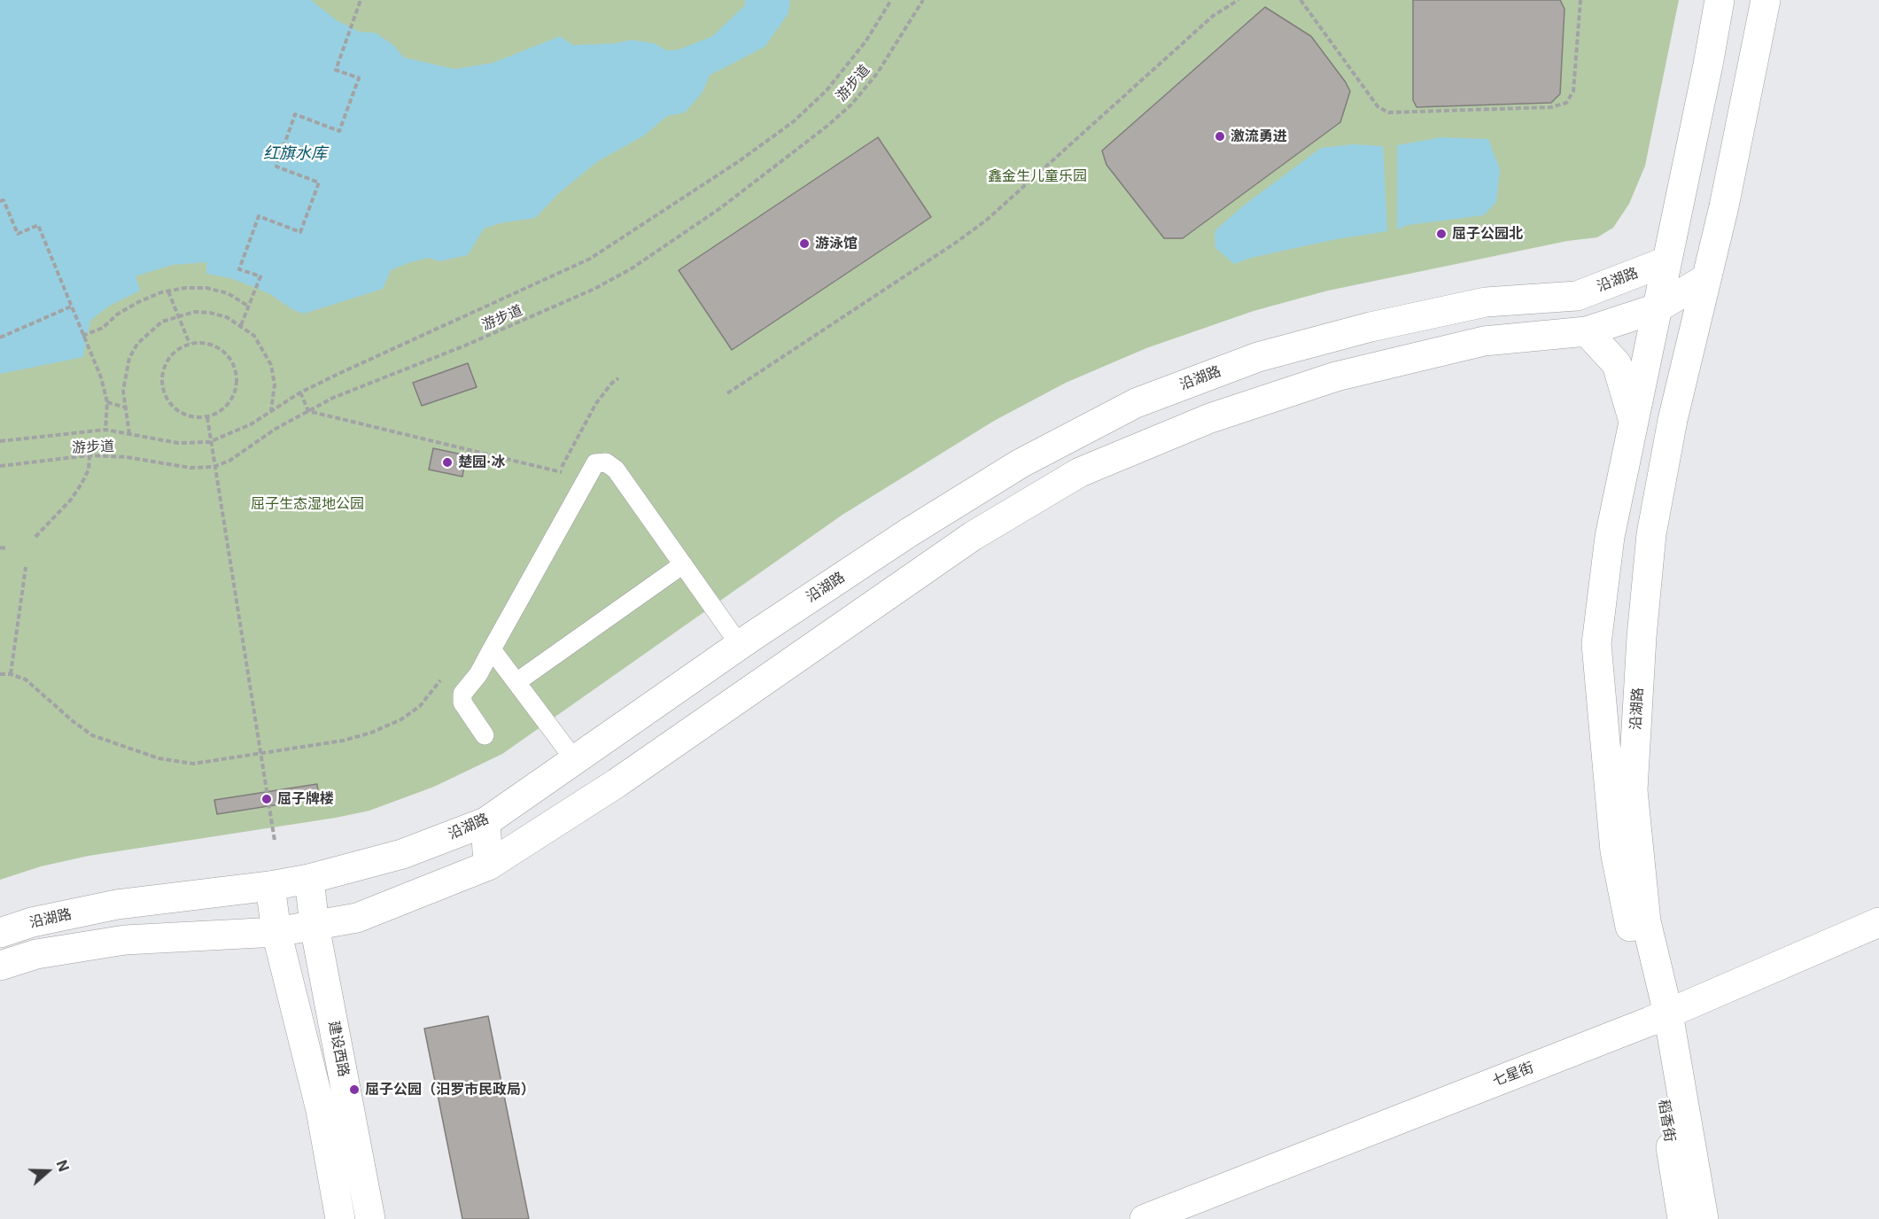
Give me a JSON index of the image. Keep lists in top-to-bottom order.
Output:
{
  "streets": {
    "main road": [
      "沿湖路",
      "建设西路",
      "七星街",
      "稻香街"
    ],
    "path": ["游步道"]
  },
  "crossings": [
    ["沿湖路", "建设西路"],
    ["沿湖路", "七星街"],
    ["沿湖路", "稻香街"],
    ["七星街", "稻香街"]
  ],
  "water": ["红旗水库"],
  "parks": ["鑫金生儿童乐园", "屈子生态湿地公园"],
  "places": [
    "激流勇进",
    "屈子公园北",
    "游泳馆",
    "楚园·冰",
    "屈子牌楼",
    "屈子公园（汨罗市民政局）"
  ],
  "north": "right"
}
